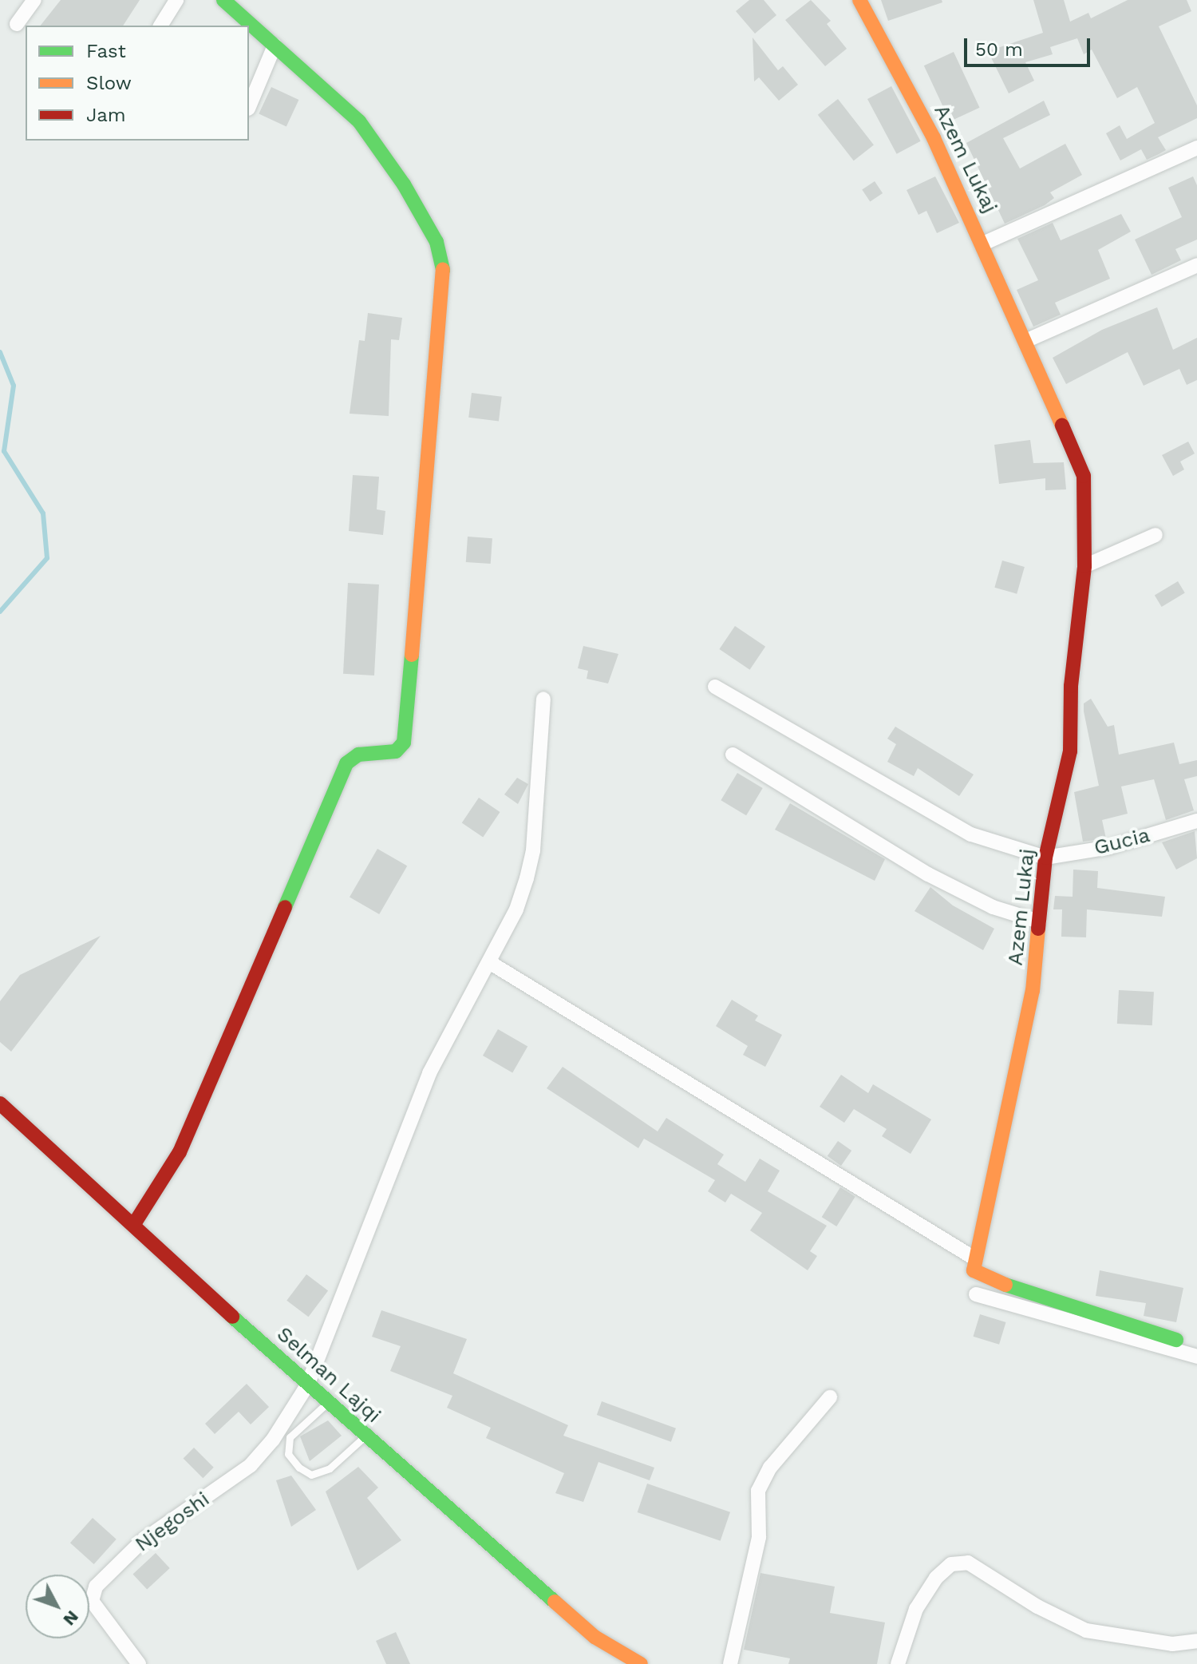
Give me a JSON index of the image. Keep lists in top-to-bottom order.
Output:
{
  "streets": {
    "street": [
      "Azem Lukaj",
      "Gucia",
      "Selman Lajqi",
      "Njegoshi"
    ]
  },
  "crossings": [
    ["Azem Lukaj", "Gucia"],
    ["Selman Lajqi", "Njegoshi"]
  ],
  "legend": ["Fast", "Slow", "Jam"],
  "scale_bar": "50 m",
  "north": "bottom right"
}
